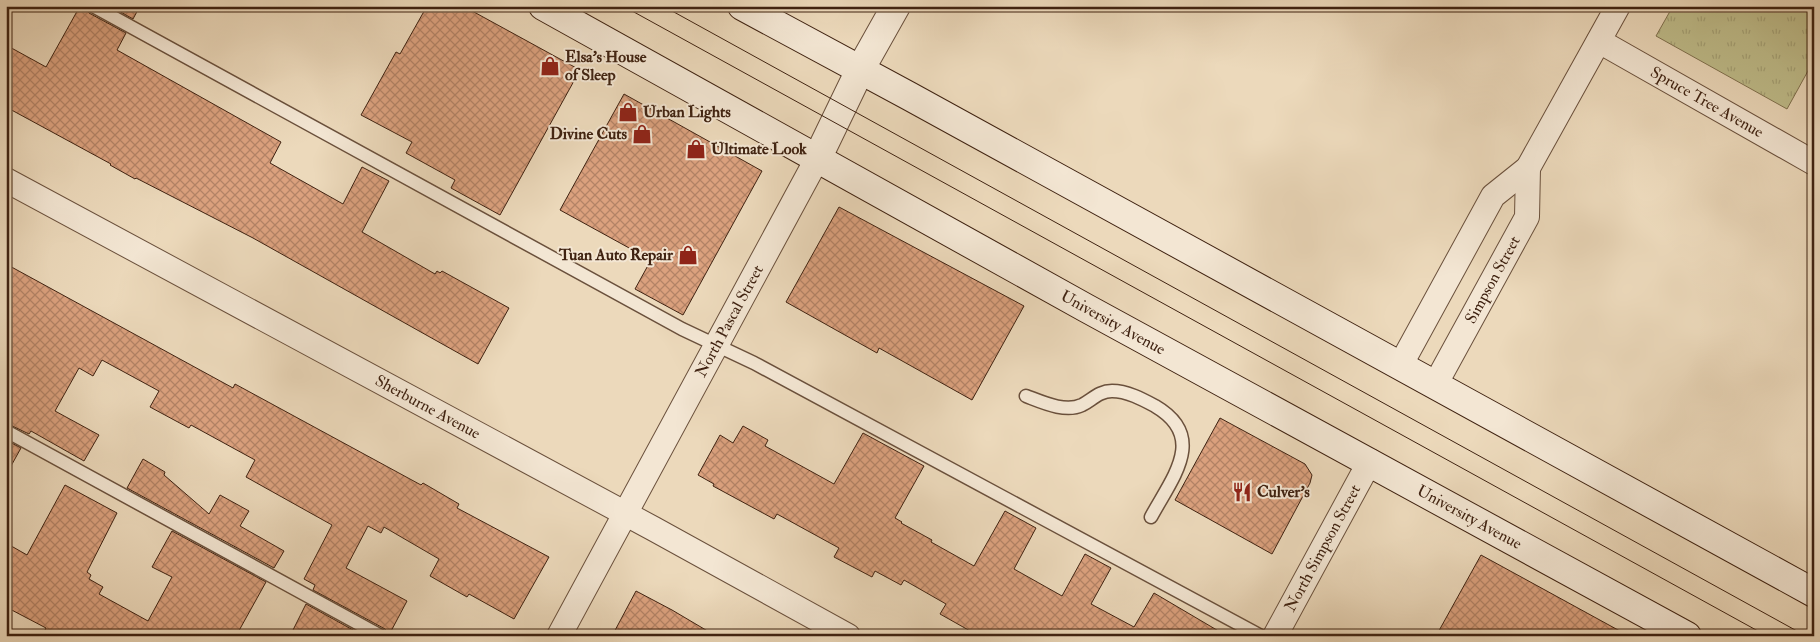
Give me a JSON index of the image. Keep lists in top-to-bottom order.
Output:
{
  "streets": {
    "main road": ["North Pascal Street", "University Avenue"],
    "street": [
      "Spruce Tree Avenue",
      "Simpson Street",
      "Sherburne Avenue",
      "North Simpson Street"
    ]
  },
  "crossings": [
    ["Spruce Tree Avenue", "Simpson Street"],
    ["North Pascal Street", "University Avenue"],
    ["North Pascal Street", "Sherburne Avenue"],
    ["University Avenue", "North Simpson Street"]
  ],
  "places": {
    "shop": [
      "Elsa's House of Sleep",
      "Urban Lights",
      "Divine Cuts",
      "Ultimate Look",
      "Tuan Auto Repair"
    ],
    "restaurant": ["Culver's"]
  }
}
